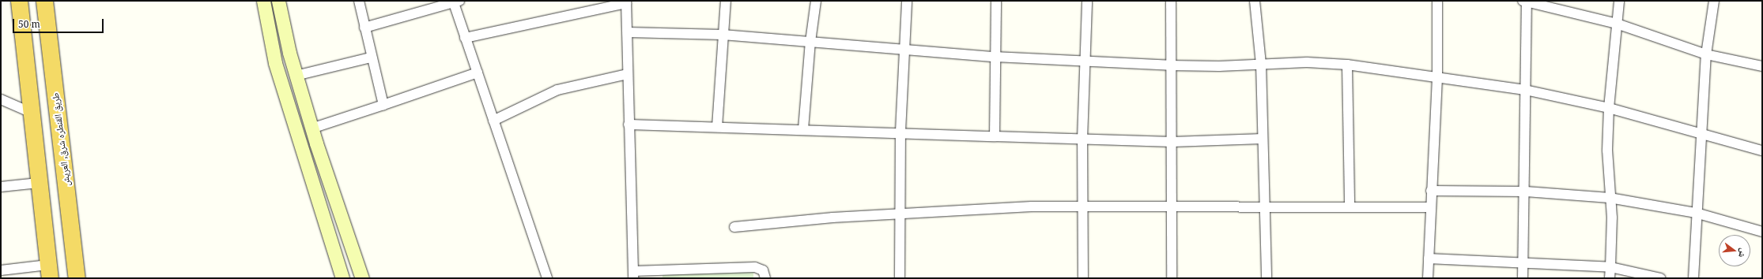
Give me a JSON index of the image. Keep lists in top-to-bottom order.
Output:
{
  "streets": {
    "highway": ["طريق القنطره شرق, العريش"]
  },
  "scale_bar": "50 m",
  "north": "right"
}
